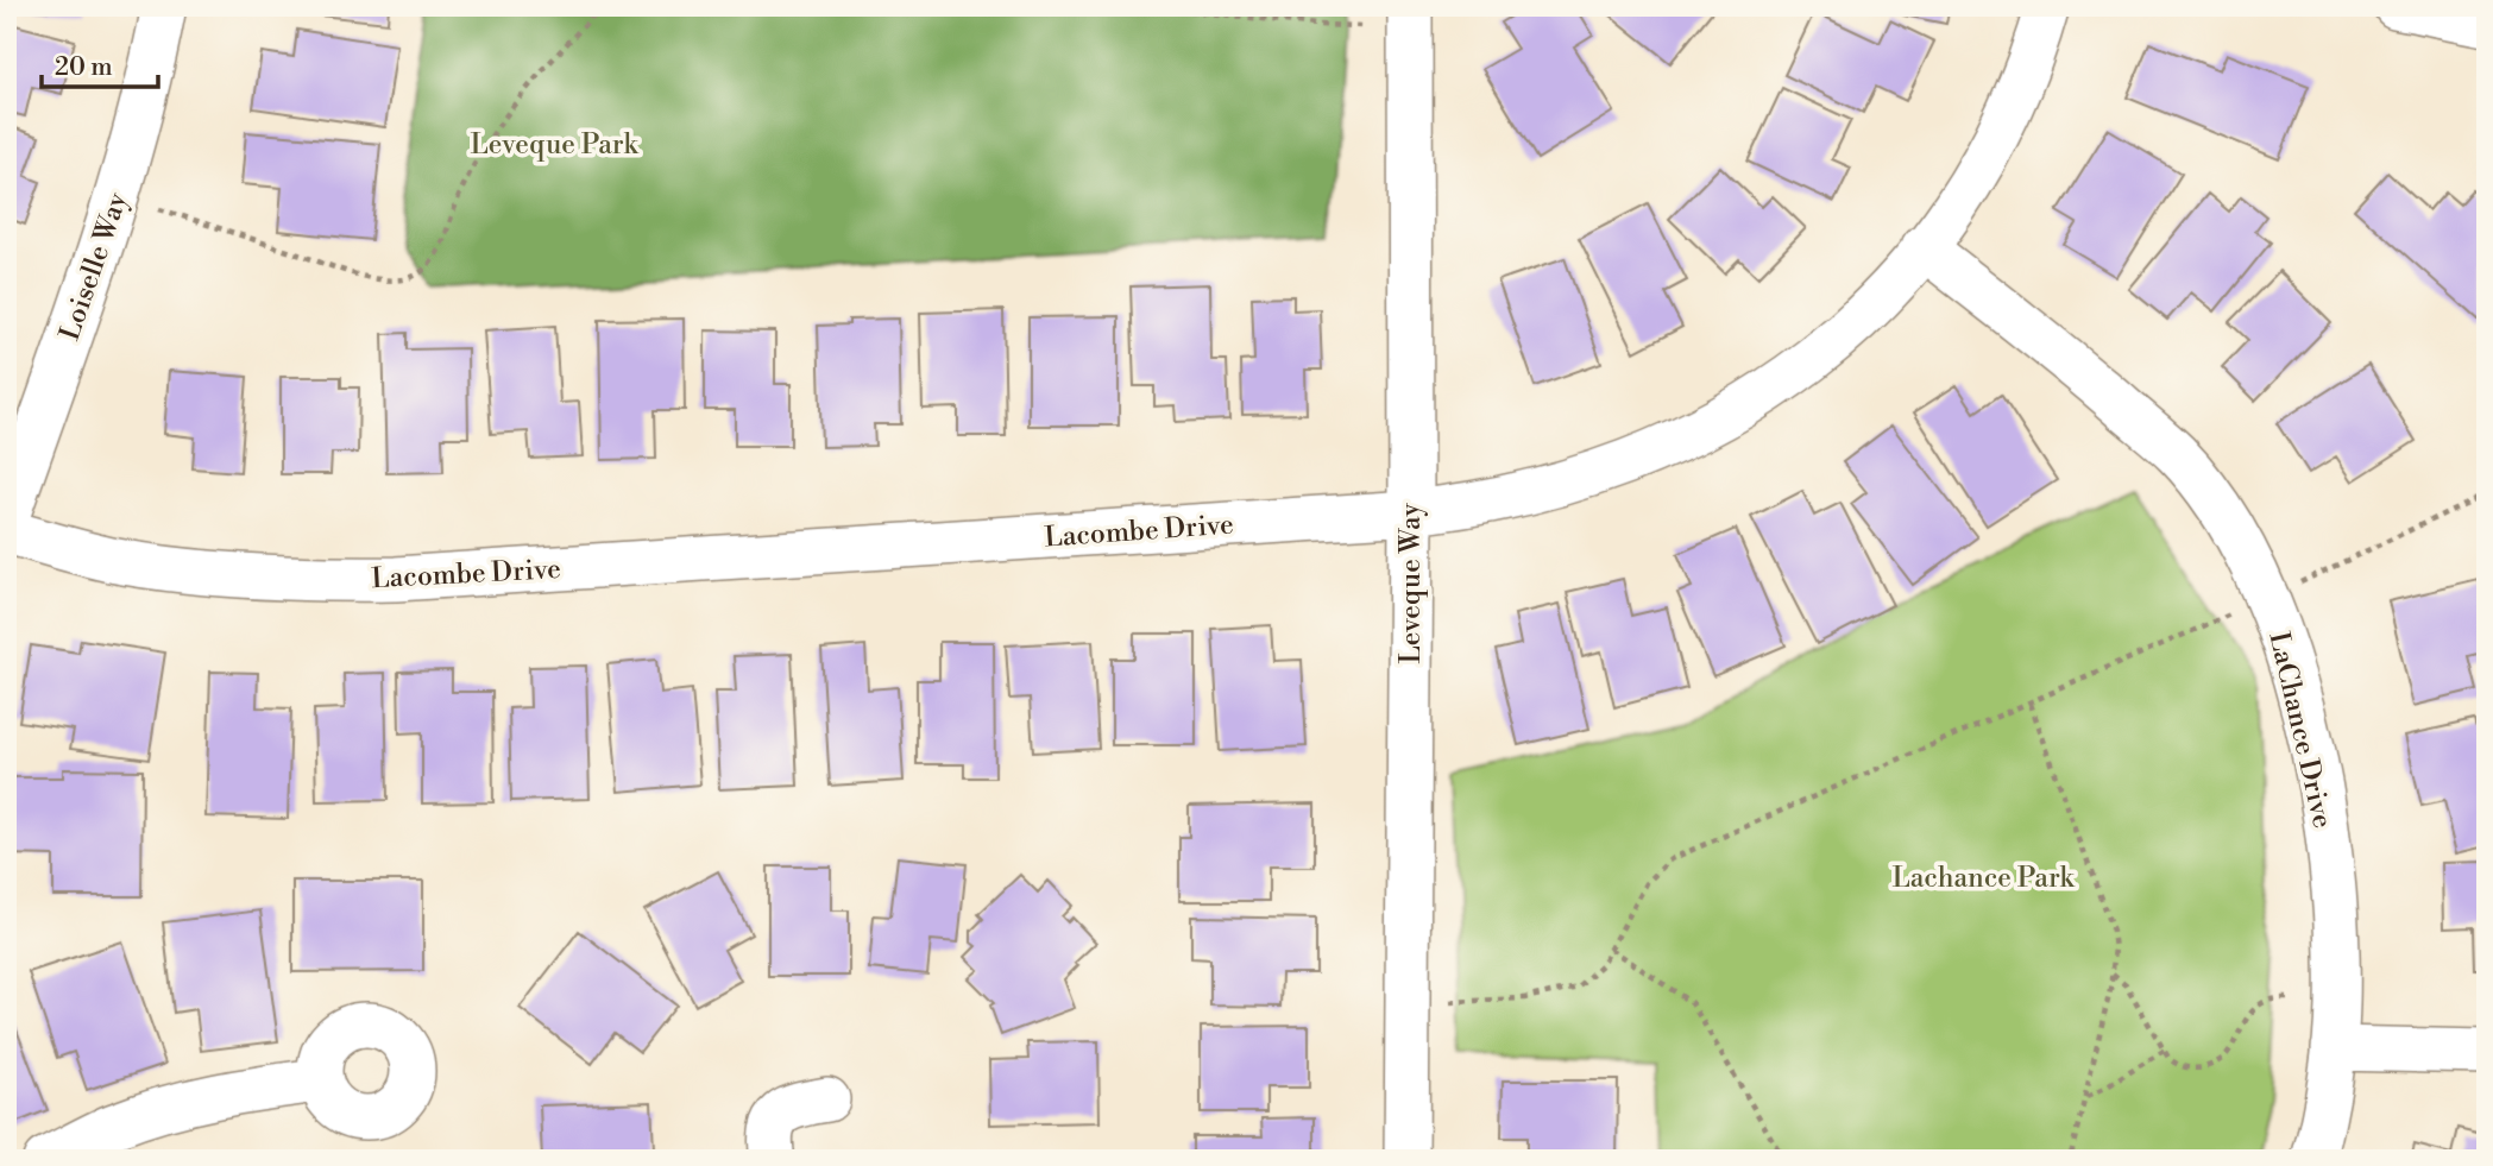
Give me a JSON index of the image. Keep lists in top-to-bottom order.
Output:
{
  "streets": {
    "street": [
      "Loiselle Way",
      "Lacombe Drive",
      "Leveque Way",
      "LaChance Drive"
    ]
  },
  "crossings": [
    ["Lacombe Drive", "Leveque Way"],
    ["Lacombe Drive", "LaChance Drive"]
  ],
  "parks": ["Leveque Park", "Lachance Park"],
  "scale_bar": "20 m"
}
